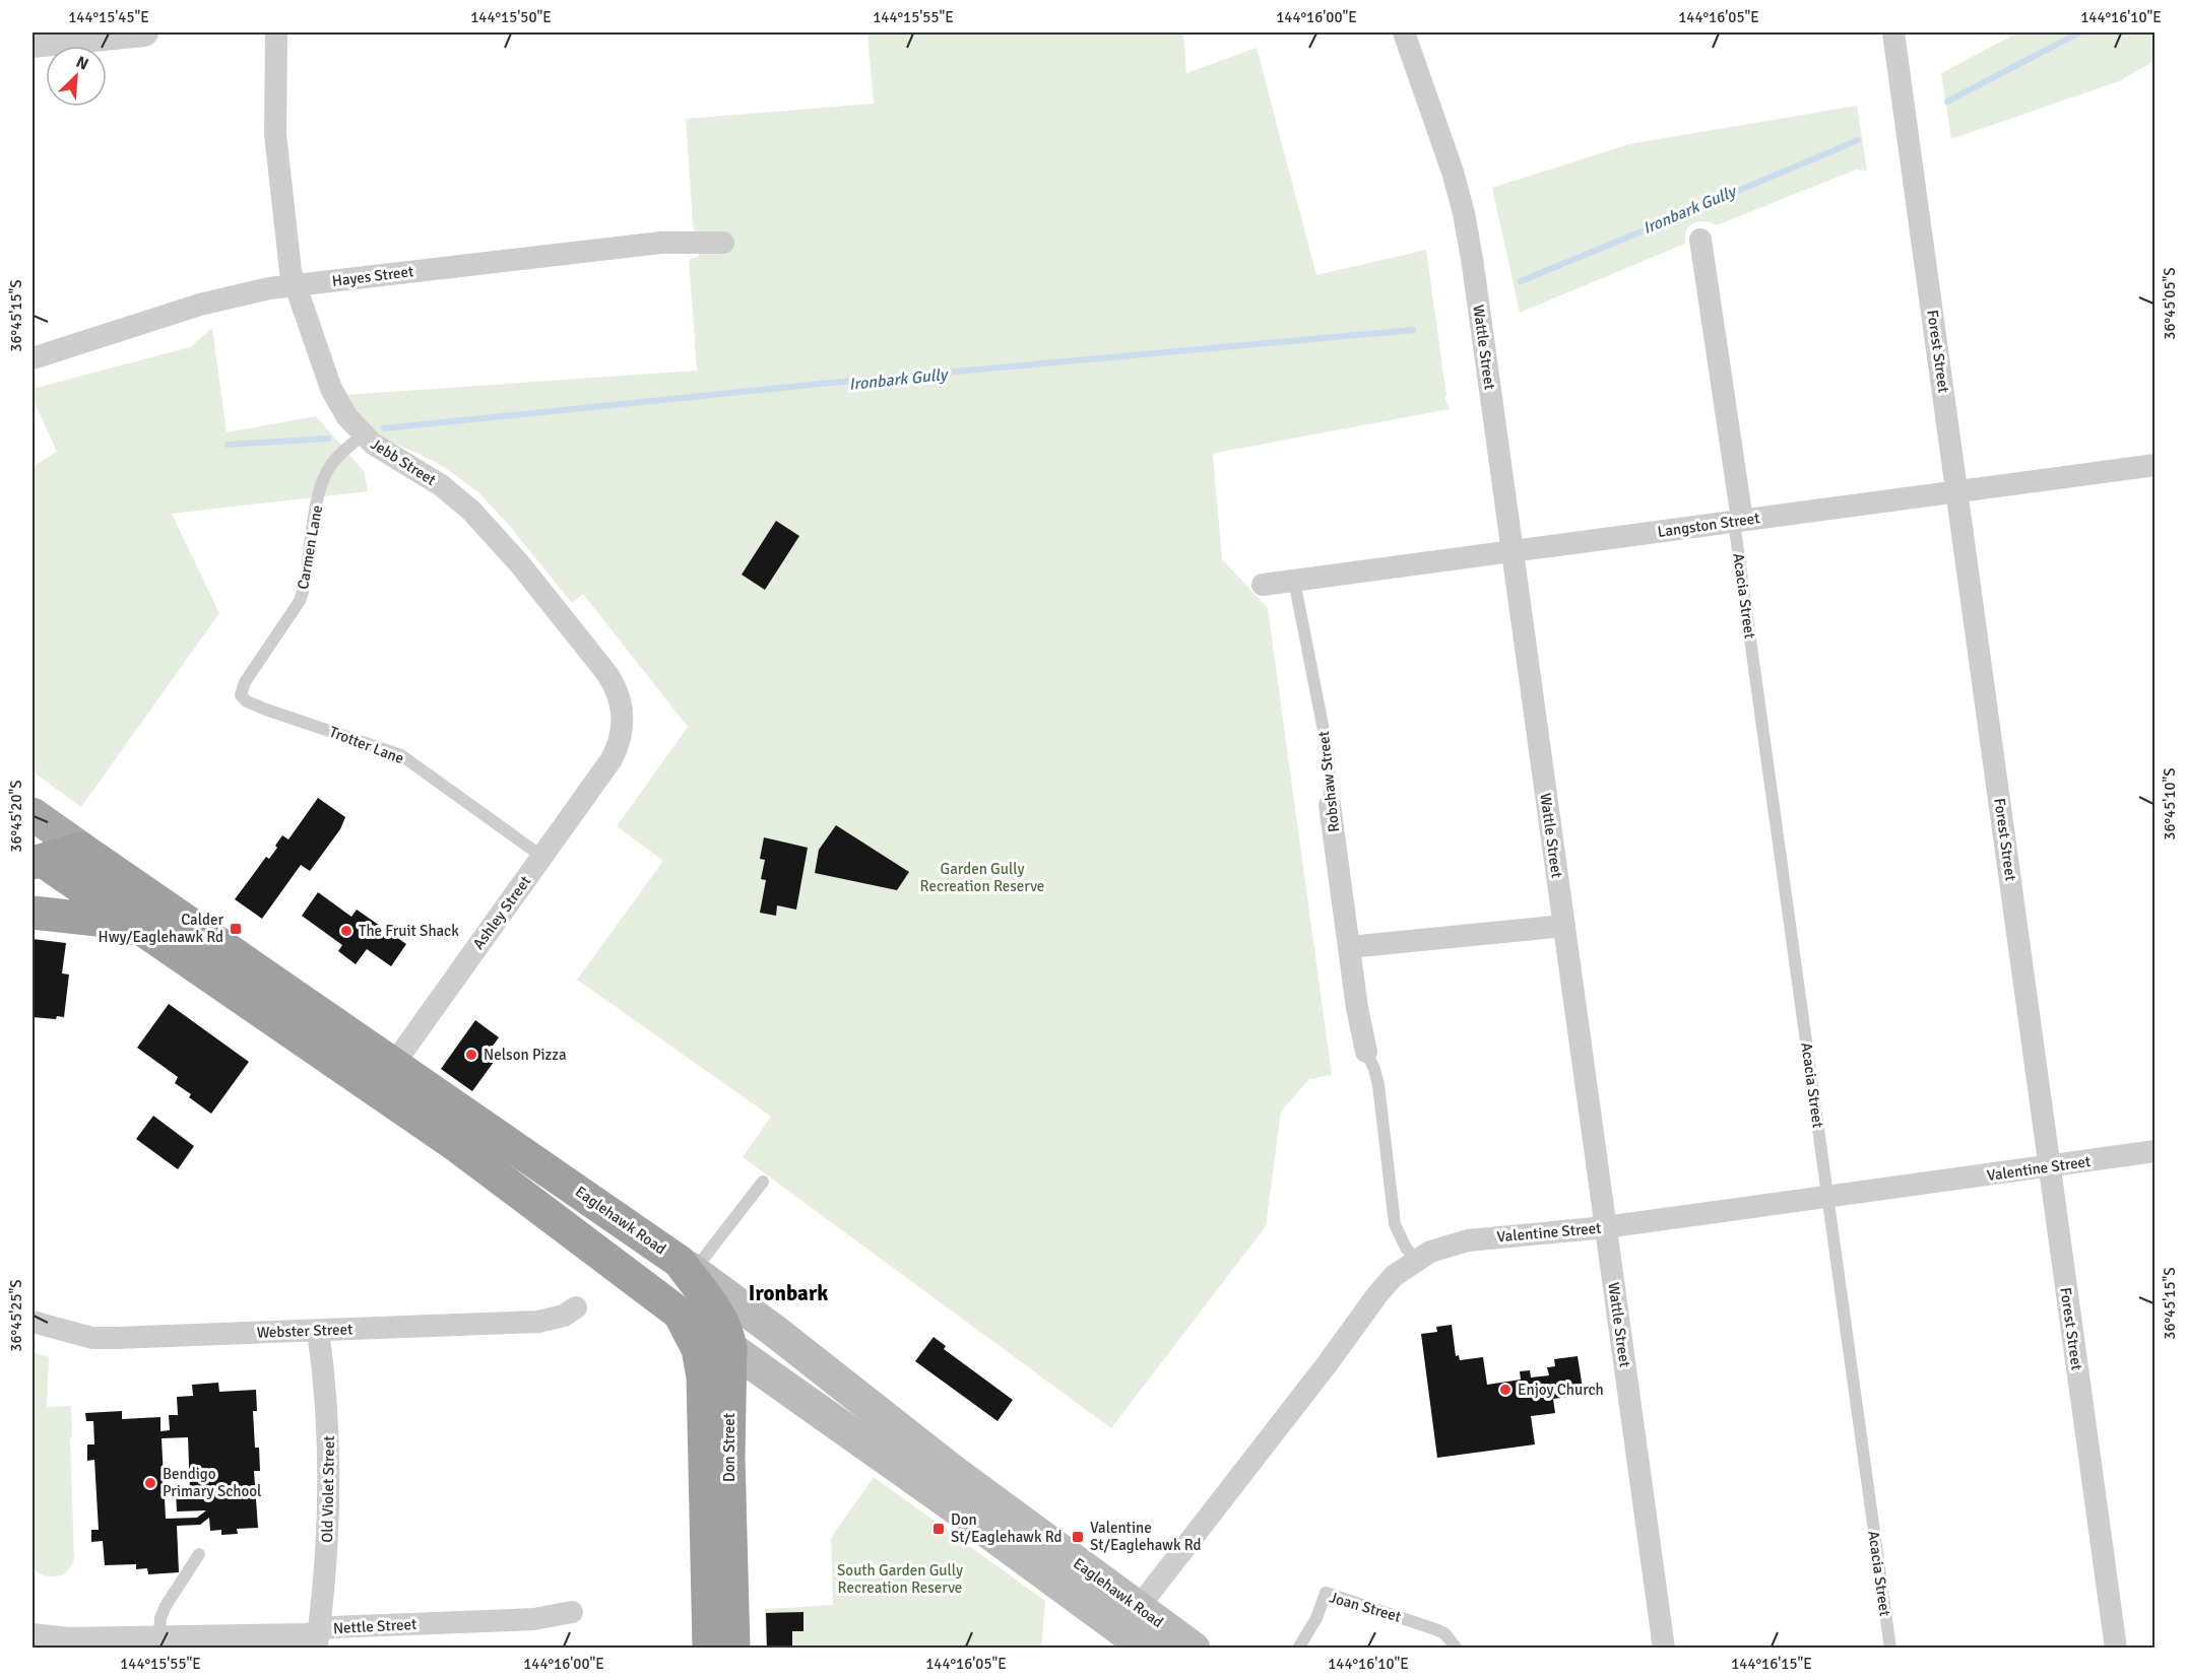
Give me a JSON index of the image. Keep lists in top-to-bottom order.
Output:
{
  "streets": {
    "highway": ["Eaglehawk Road", "Don Street"],
    "street": [
      "Hayes Street",
      "Wattle Street",
      "Forest Street",
      "Jebb Street",
      "Langston Street",
      "Acacia Street",
      "Robshaw Street",
      "Ashley Street",
      "Valentine Street",
      "Webster Street",
      "Old Violet Street",
      "Nettle Street"
    ],
    "lane": ["Carmen Lane", "Trotter Lane", "Joan Street"]
  },
  "crossings": [
    ["Hayes Street", "Jebb Street"],
    ["Wattle Street", "Langston Street"],
    ["Wattle Street", "Valentine Street"],
    ["Forest Street", "Langston Street"],
    ["Forest Street", "Valentine Street"],
    ["Jebb Street", "Carmen Lane"],
    ["Jebb Street", "Ashley Street"],
    ["Langston Street", "Acacia Street"],
    ["Langston Street", "Robshaw Street"],
    ["Carmen Lane", "Trotter Lane"],
    ["Acacia Street", "Valentine Street"],
    ["Trotter Lane", "Ashley Street"],
    ["Robshaw Street", "Valentine Street"],
    ["Ashley Street", "Eaglehawk Road"],
    ["Valentine Street", "Eaglehawk Road"],
    ["Eaglehawk Road", "Don Street"],
    ["Webster Street", "Old Violet Street"],
    ["Old Violet Street", "Nettle Street"]
  ],
  "districts": ["Ironbark"],
  "water": ["Ironbark Gully"],
  "parks": ["Garden Gully Recreation Reserve", "South Garden Gully Recreation Reserve"],
  "places": {
    "transit": ["Calder Hwy/Eaglehawk Rd", "Don St/Eaglehawk Rd", "Valentine St/Eaglehawk Rd"],
    "other": [
      "The Fruit Shack",
      "Nelson Pizza",
      "Enjoy Church",
      "Bendigo Primary School"
    ]
  },
  "north": "top right",
  "coordinates": [
    "144°15'45\"E",
    "144°15'50\"E",
    "144°15'55\"E",
    "144°16'00\"E",
    "144°16'05\"E",
    "144°16'10\"E",
    "36°45'05\"S",
    "36°45'15\"S",
    "36°45'10\"S",
    "36°45'20\"S",
    "36°45'25\"S",
    "144°16'15\"E"
  ]
}
